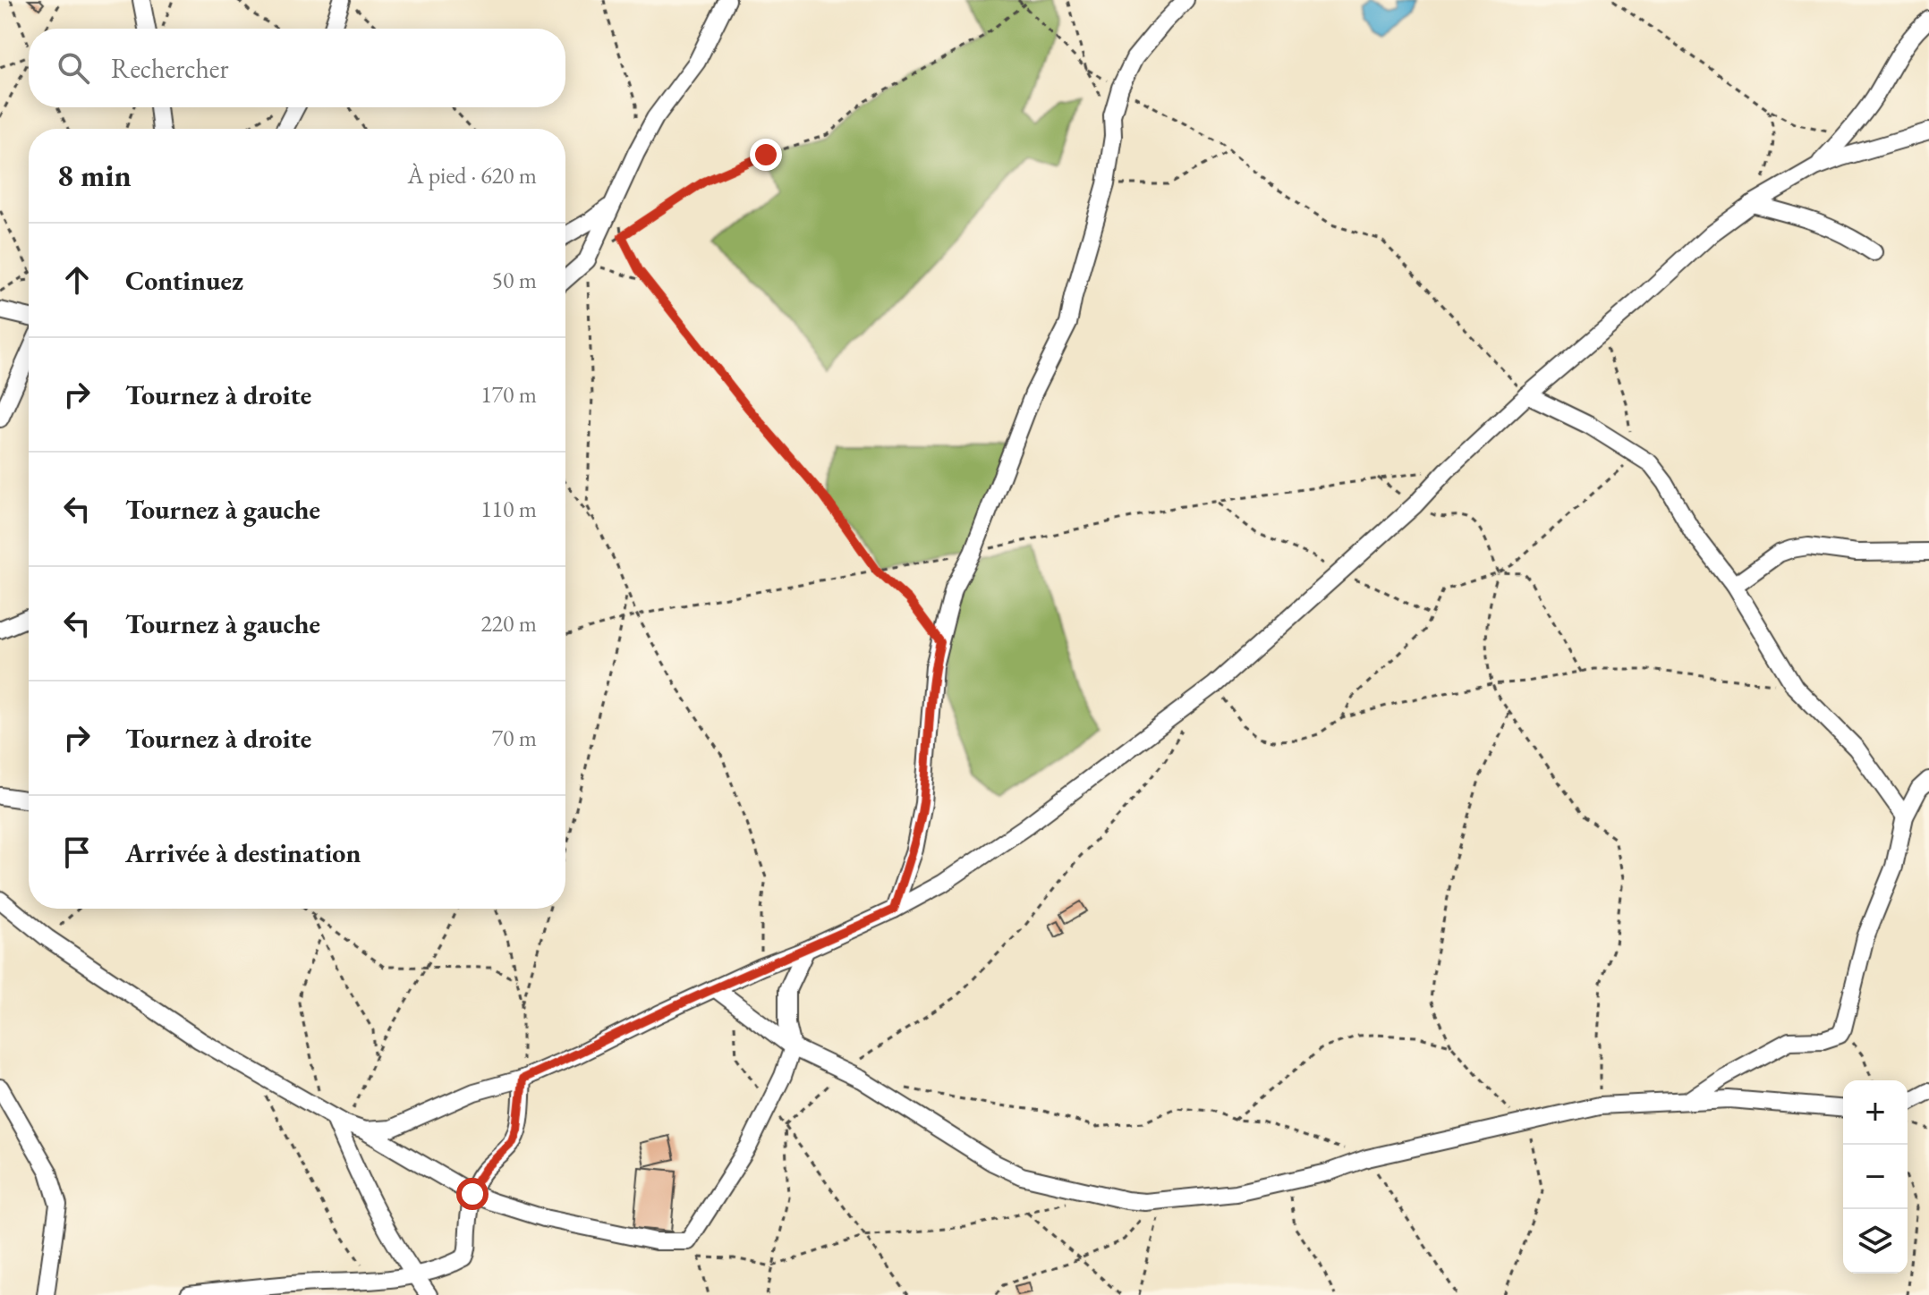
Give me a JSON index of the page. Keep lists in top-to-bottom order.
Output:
{
  "page": {
    "search": "Rechercher",
    "heading": ["8 min", "À pied · 620 m"],
    "list": [
      ["Continuez", "50 m"],
      ["Tournez à droite", "170 m"],
      ["Tournez à gauche", "110 m"],
      ["Tournez à gauche", "220 m"],
      ["Tournez à droite", "70 m"],
      "Arrivée à destination"
    ],
    "map_buttons": ["+", "−"]
  }
}
